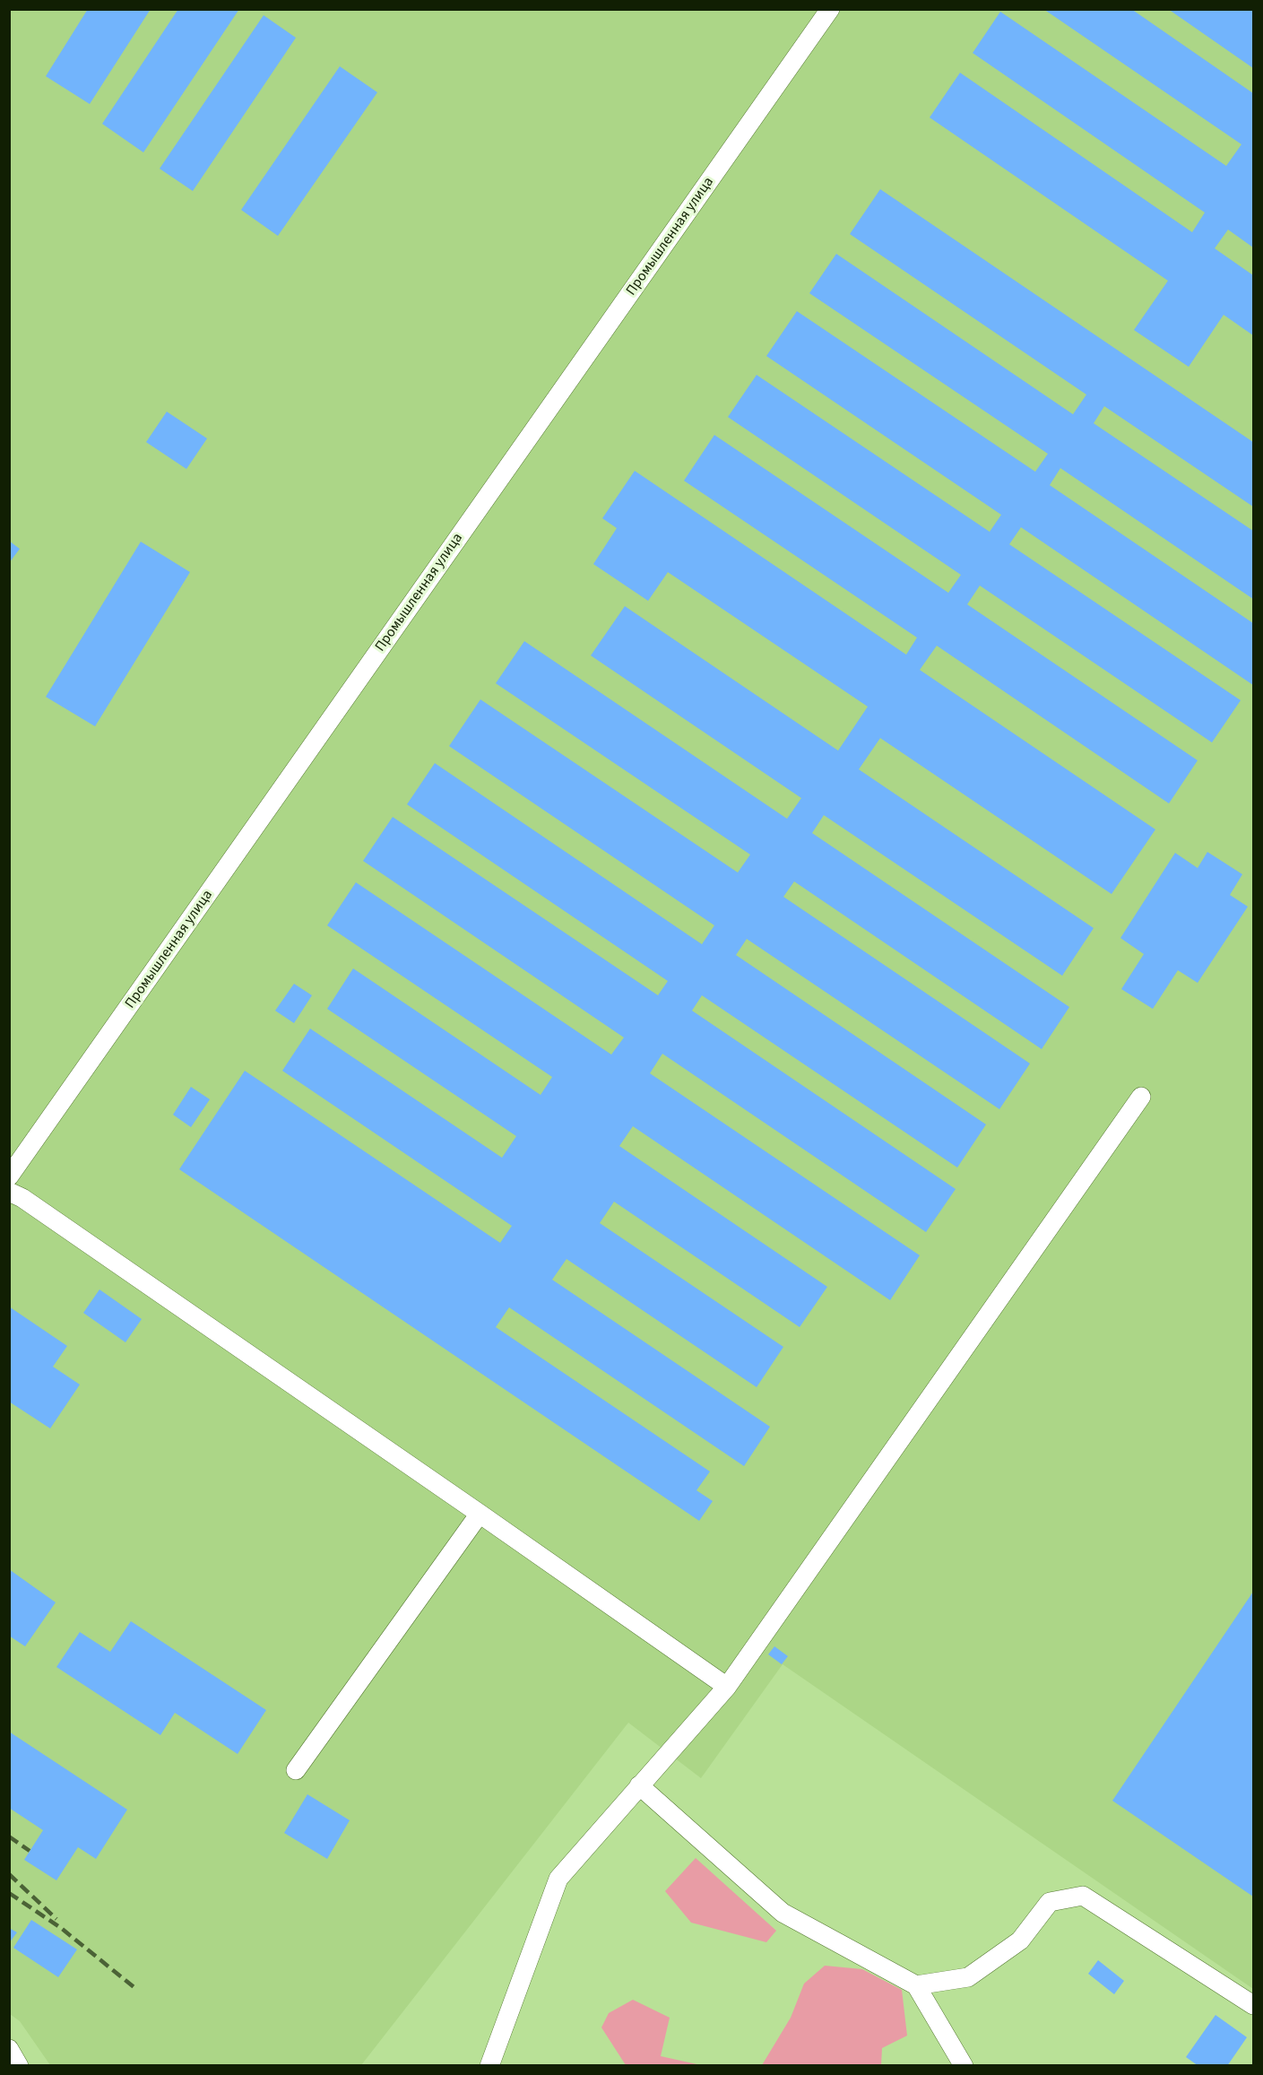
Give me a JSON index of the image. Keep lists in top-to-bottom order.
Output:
{
  "streets": {
    "street": ["Промышленная улица"]
  }
}
